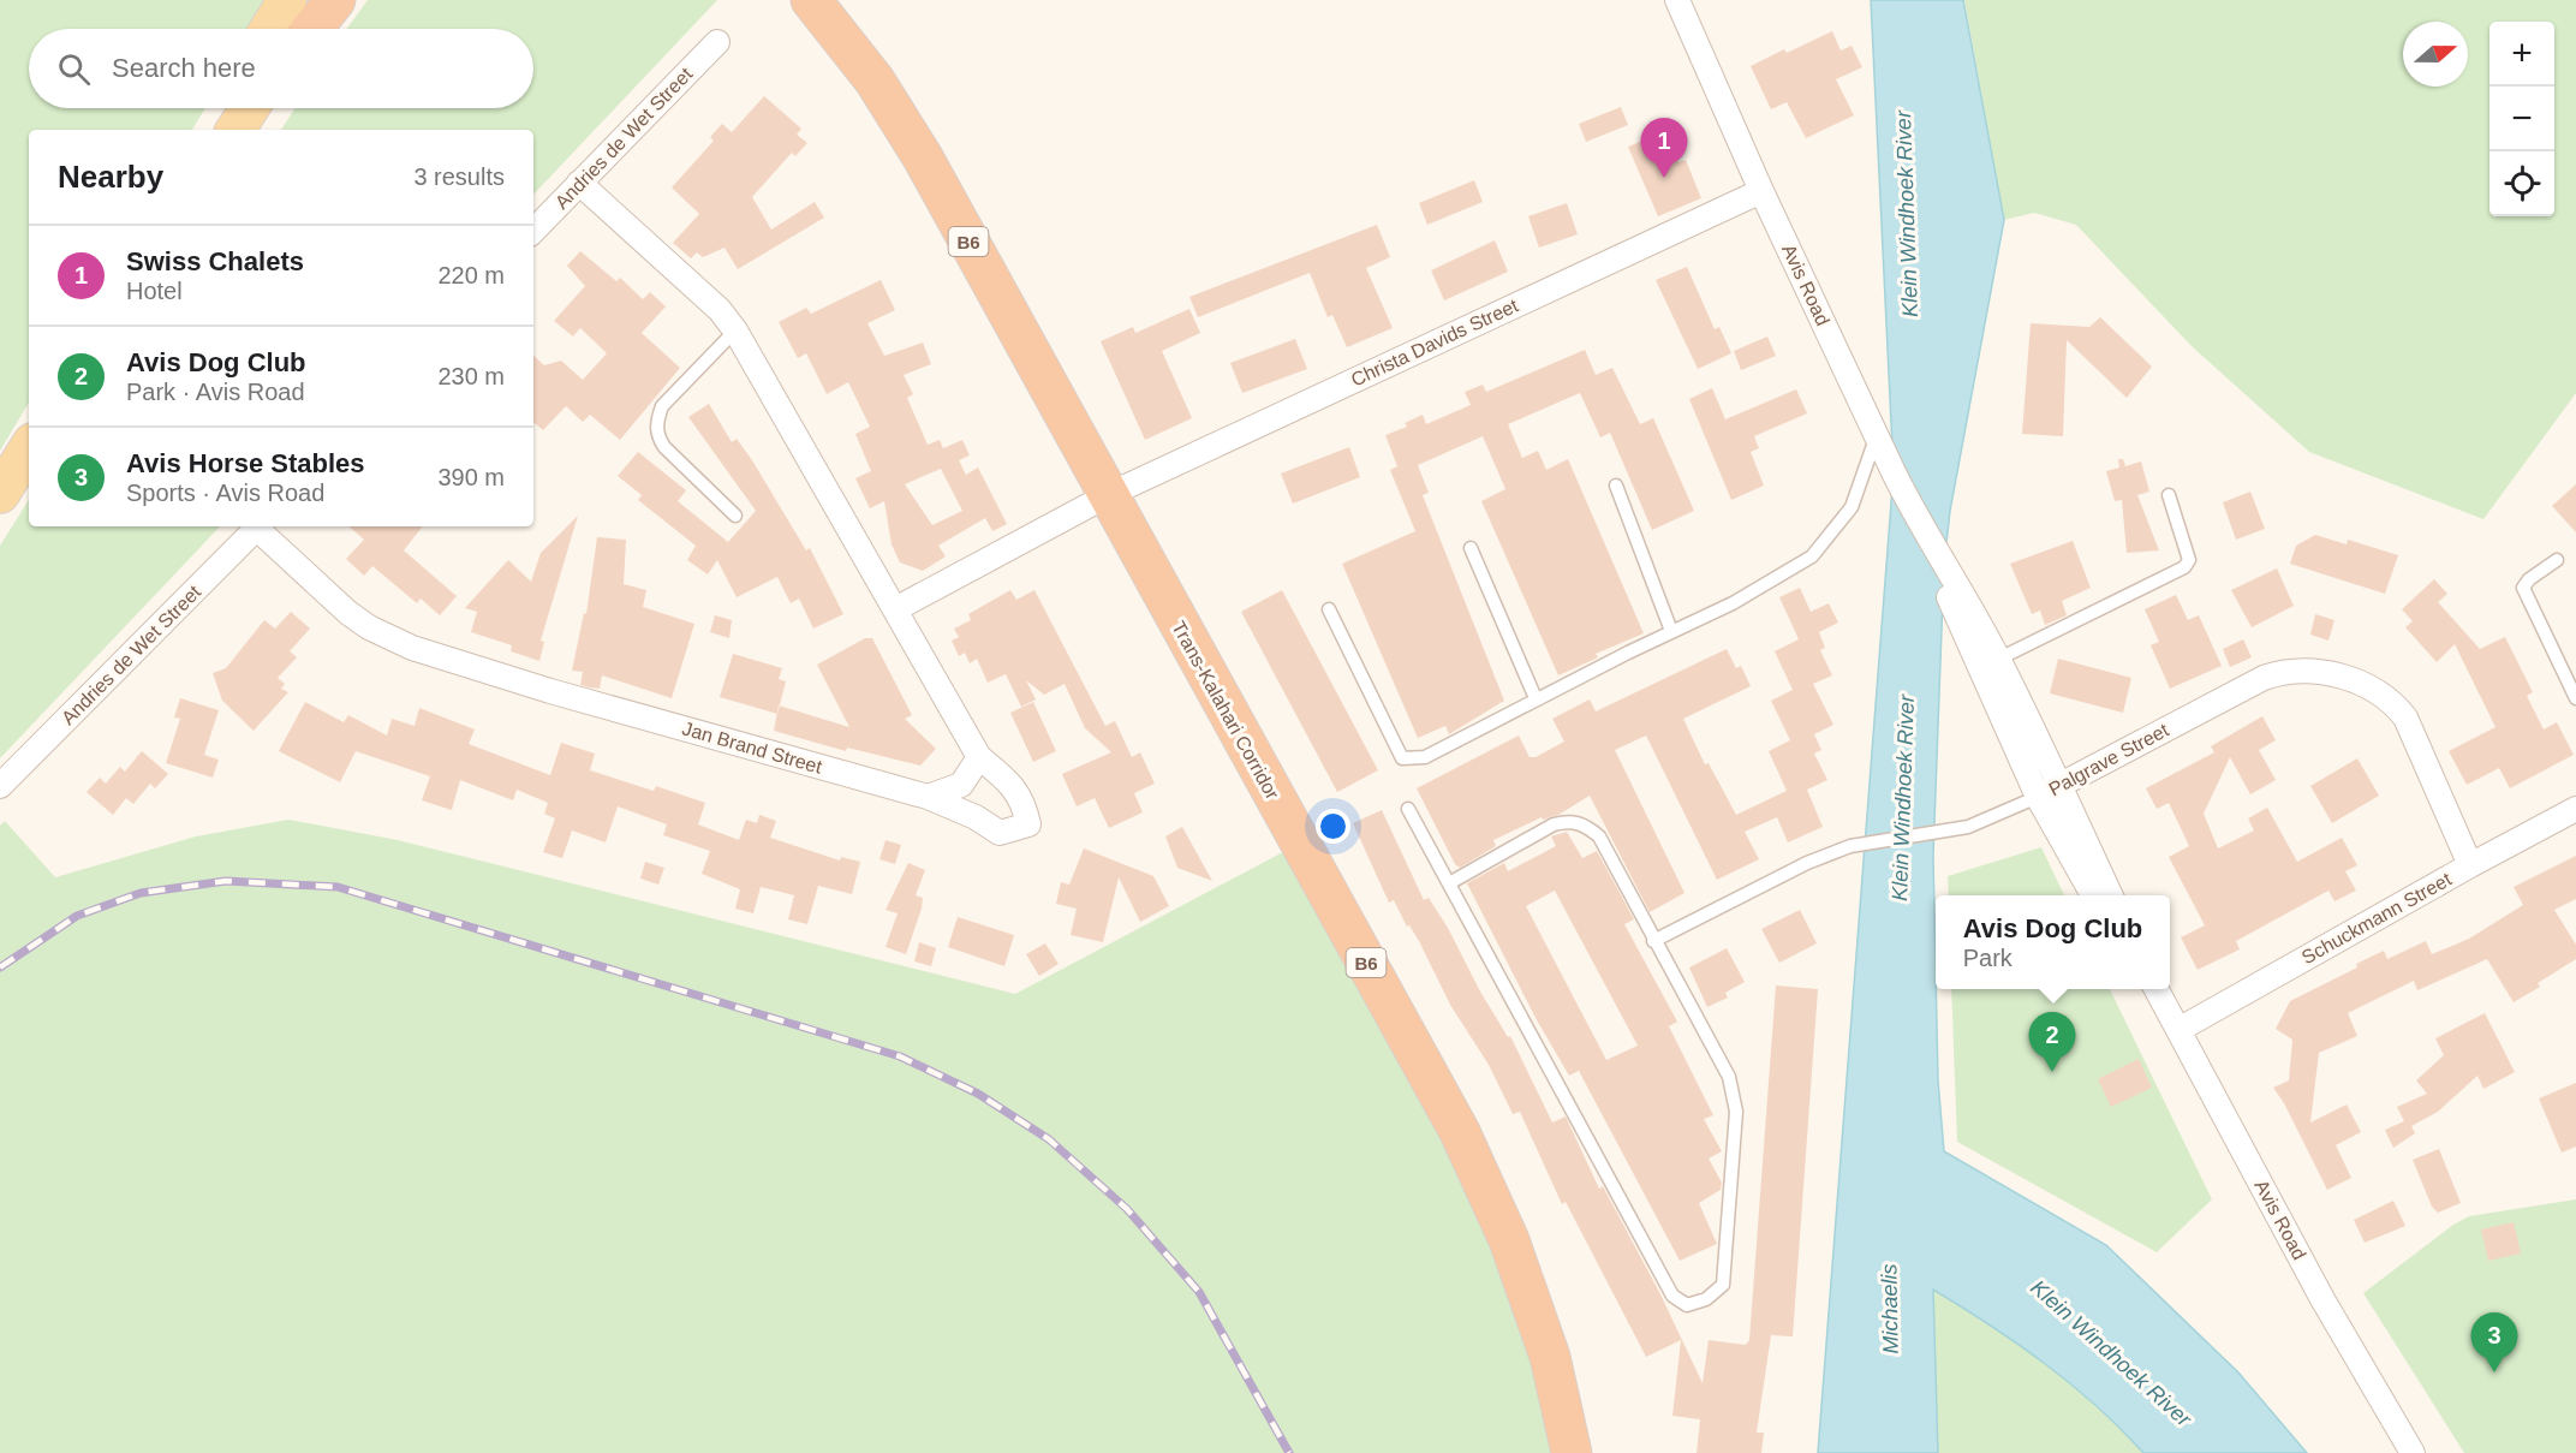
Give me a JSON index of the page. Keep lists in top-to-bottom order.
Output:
{
  "streets": {
    "highway": ["B6", "Trans-Kalahari Corridor"],
    "street": [
      "Andries de Wet Street",
      "Avis Road",
      "Christa Davids Street",
      "Jan Brand Street",
      "Palgrave Street",
      "Schuckmann Street"
    ]
  },
  "crossings": [
    ["Andries de Wet Street", "Jan Brand Street"],
    ["Avis Road", "Christa Davids Street"],
    ["Avis Road", "Palgrave Street"],
    ["Avis Road", "Schuckmann Street"],
    ["Christa Davids Street", "Trans-Kalahari Corridor"],
    ["Palgrave Street", "Schuckmann Street"]
  ],
  "water": ["Klein Windhoek River", "Michaelis"],
  "north": "right",
  "page": {
    "map_buttons": ["+", "−"],
    "search": "Search here",
    "pins": ["1", "2", "3"],
    "heading": ["Nearby", "3 results"],
    "list": [
      {
        "mark": "1",
        "name": "Swiss Chalets",
        "note": "Hotel",
        "value": "220 m"
      },
      {
        "mark": "2",
        "name": "Avis Dog Club",
        "note": "Park · Avis Road",
        "value": "230 m"
      },
      {
        "mark": "3",
        "name": "Avis Horse Stables",
        "note": "Sports · Avis Road",
        "value": "390 m"
      }
    ],
    "popup": ["Avis Dog Club", "Park"]
  }
}
